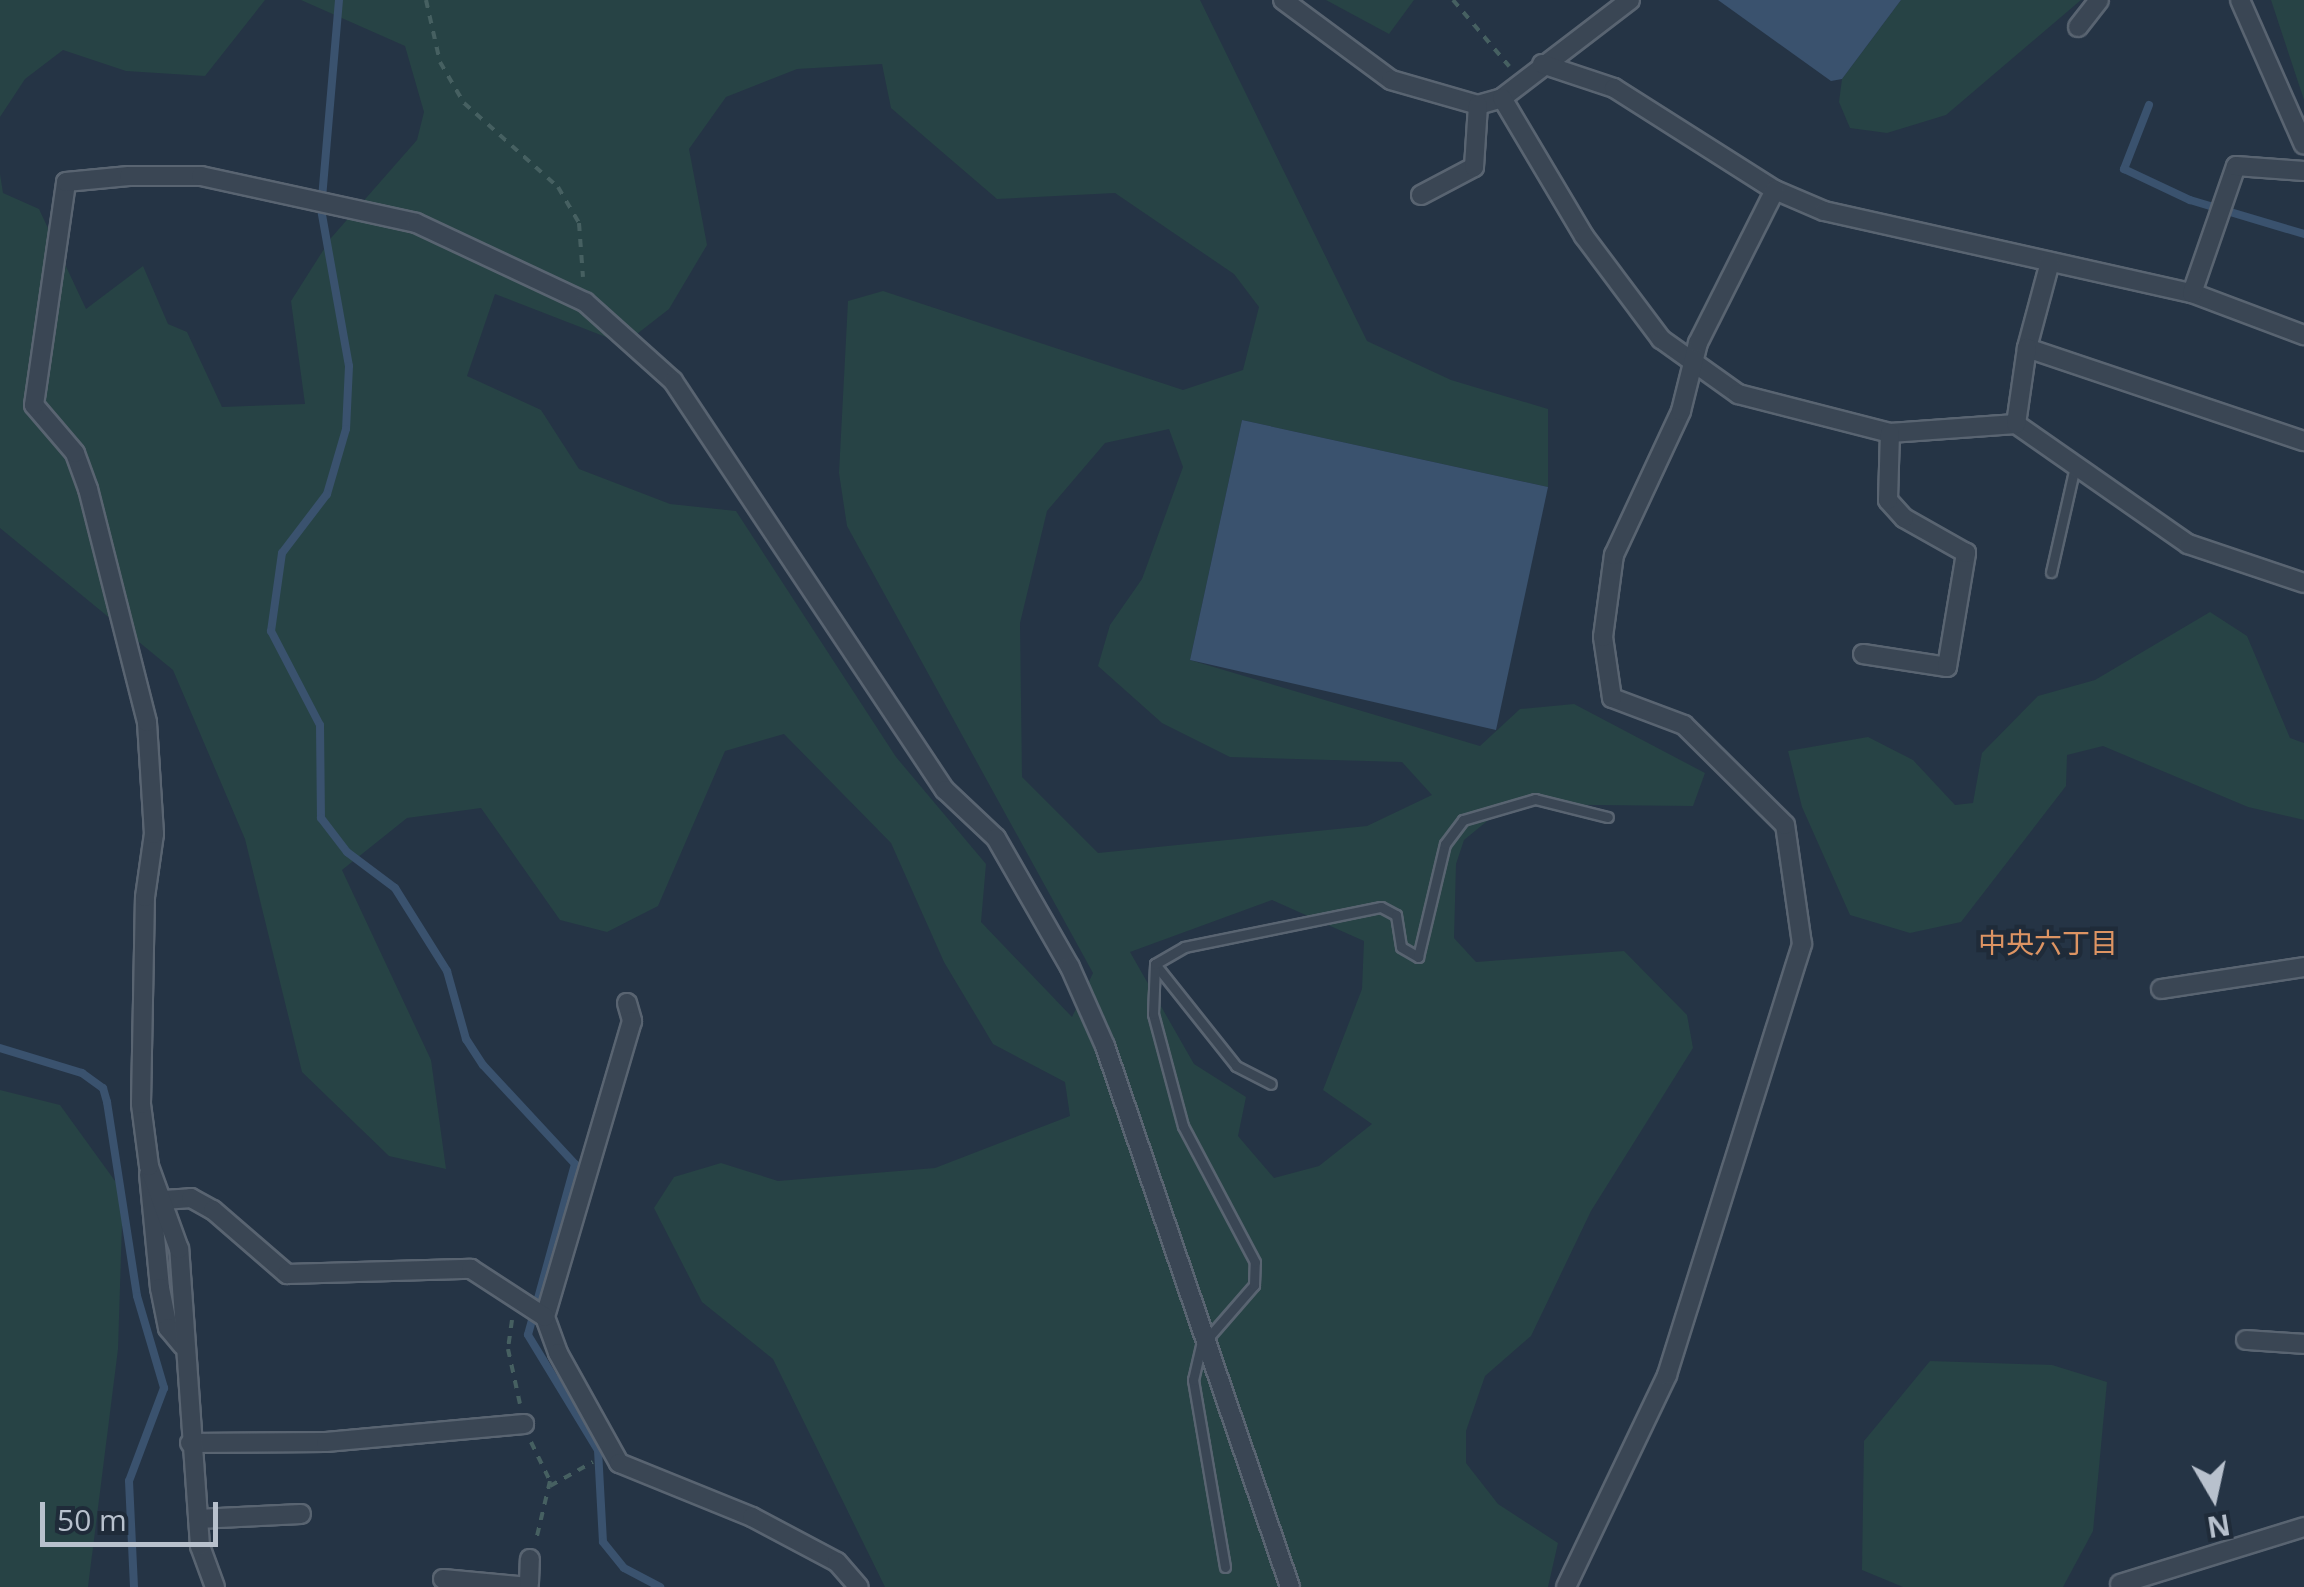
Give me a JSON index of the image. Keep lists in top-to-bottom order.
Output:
{
  "districts": ["中央六丁目"],
  "scale_bar": "50 m",
  "north": "bottom"
}
